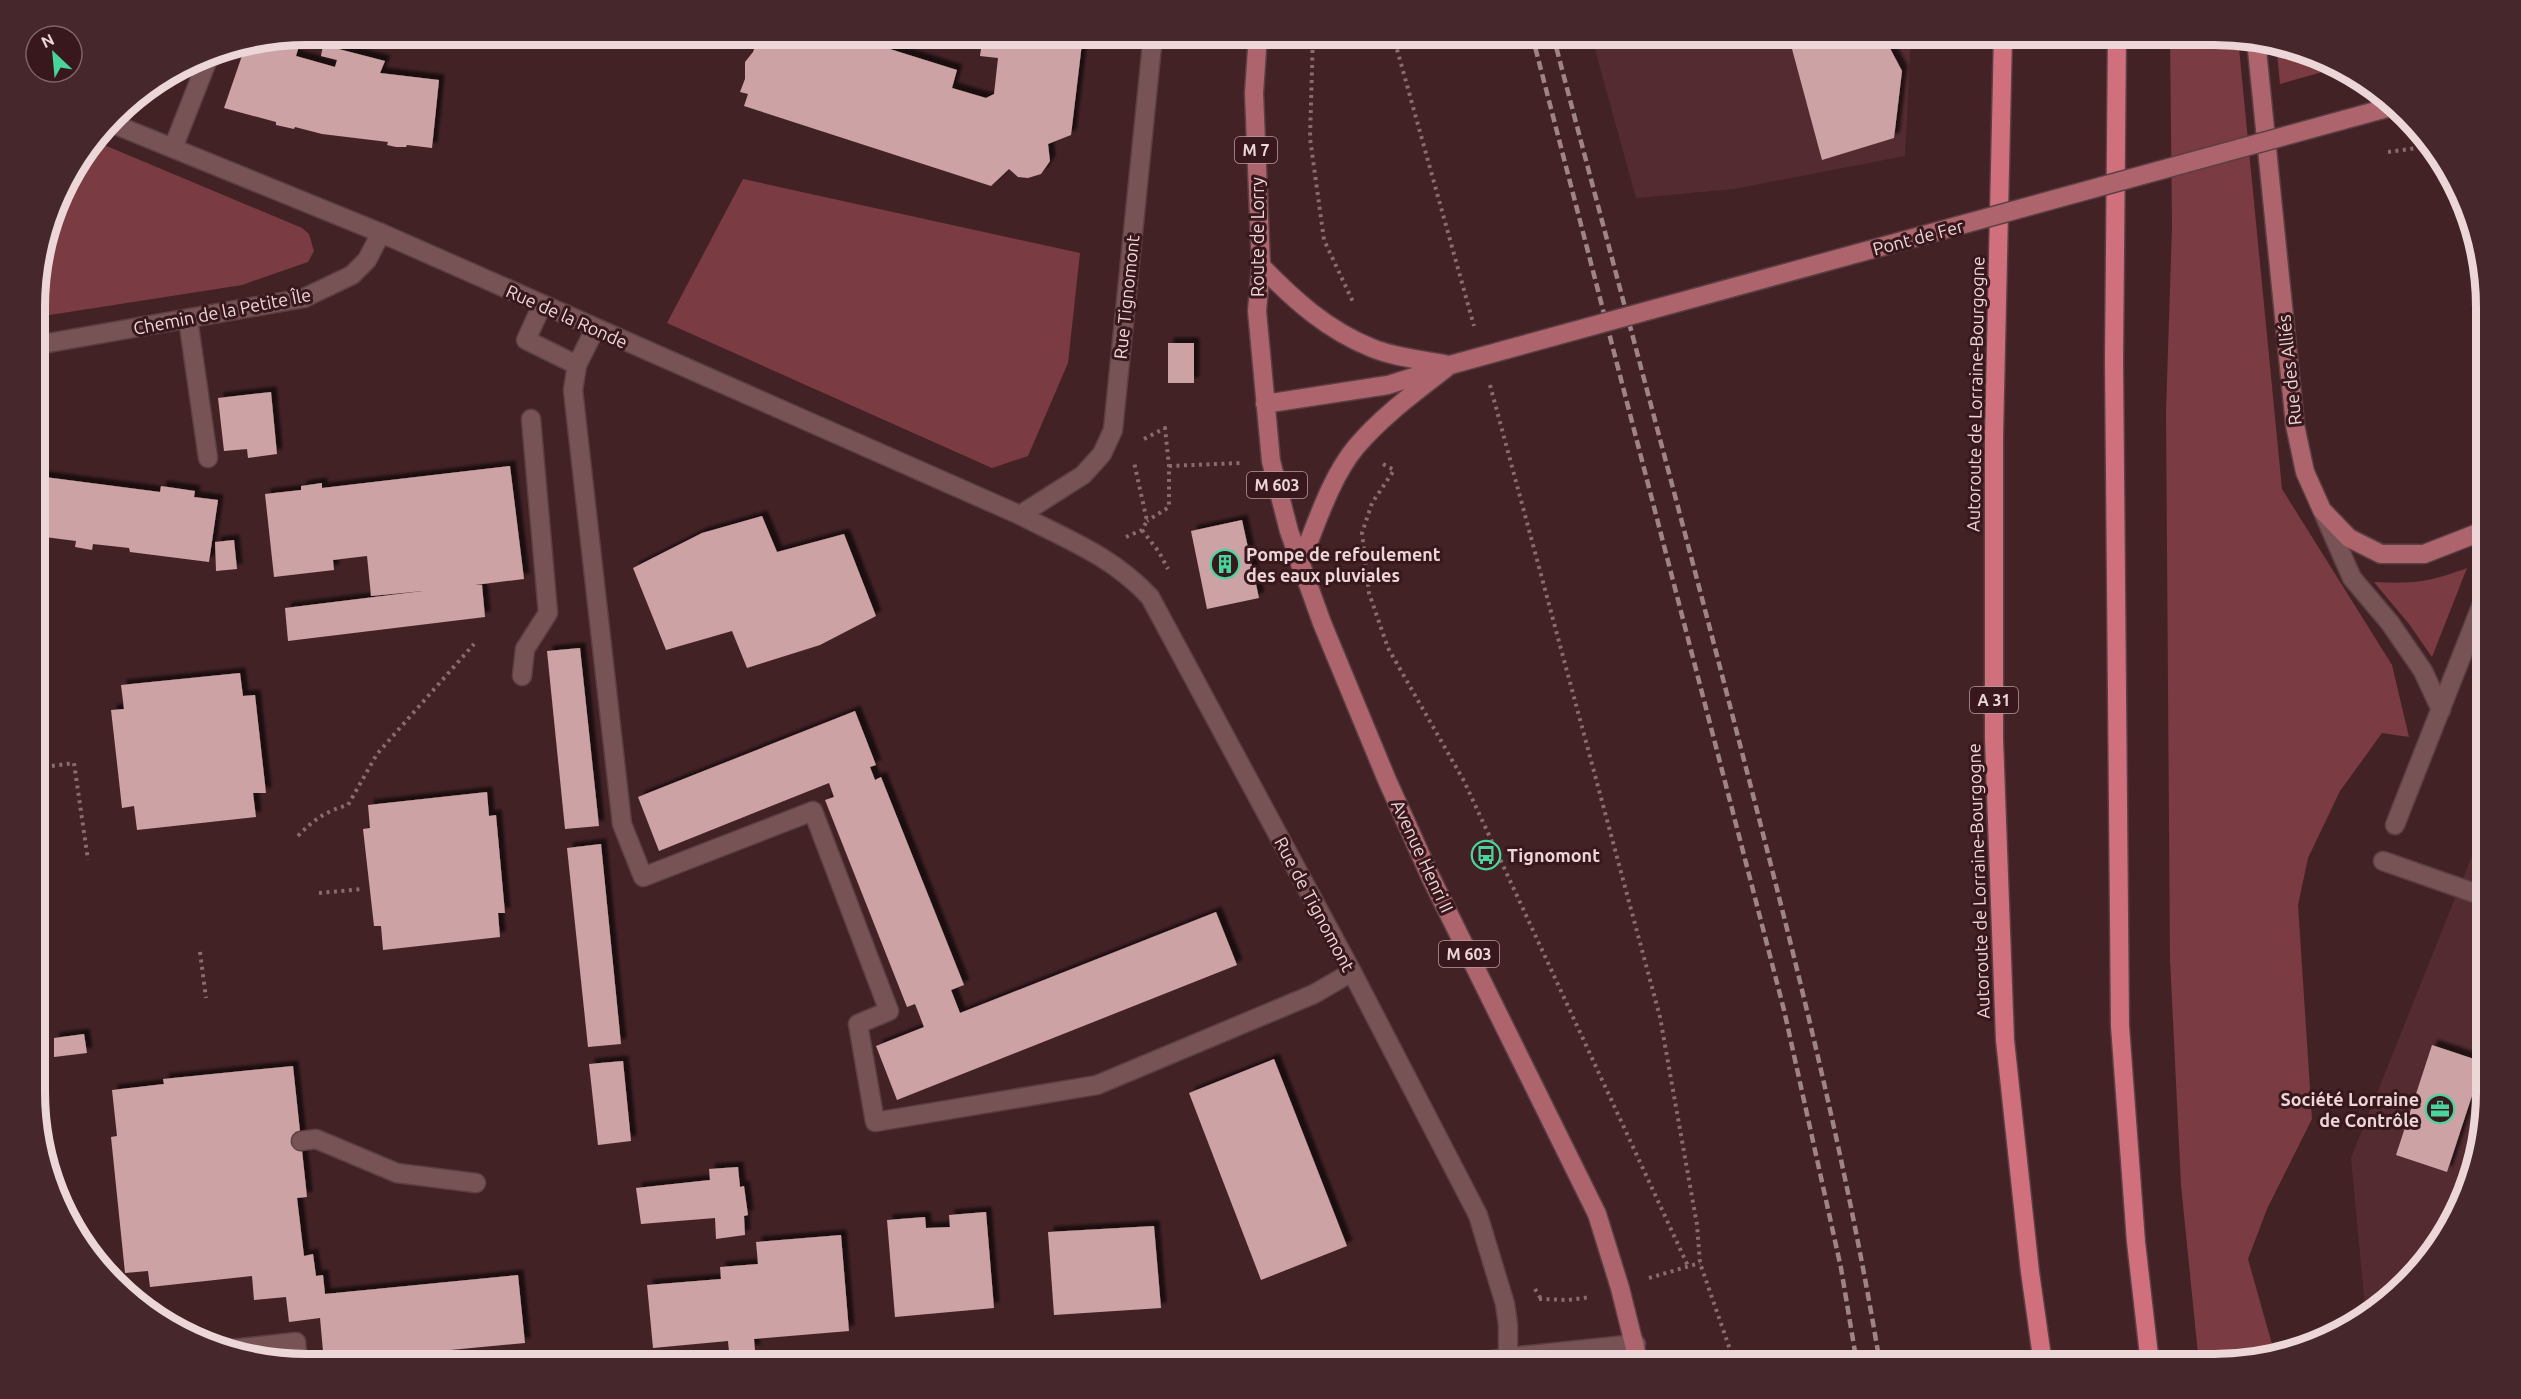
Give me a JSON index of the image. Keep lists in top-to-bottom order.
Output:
{
  "streets": {
    "highway": ["Autoroute de Lorraine-Bourgogne", "A 31"],
    "main road": [
      "M 7",
      "Route de Lorry",
      "Pont de Fer",
      "Rue des Alliés",
      "M 603",
      "Avenue Henri II"
    ],
    "street": [
      "Rue Tignomont",
      "Chemin de la Petite Île",
      "Rue de la Ronde",
      "Rue de Tignomont"
    ]
  },
  "crossings": [
    ["Route de Lorry", "M 603"],
    ["Route de Lorry", "Avenue Henri II"],
    ["Pont de Fer", "M 603"],
    ["Rue Tignomont", "Rue de la Ronde"],
    ["Rue Tignomont", "Rue de Tignomont"],
    ["Chemin de la Petite Île", "Rue de la Ronde"],
    ["Rue de la Ronde", "Rue de Tignomont"],
    ["M 603", "Avenue Henri II"]
  ],
  "places": {
    "building": ["Pompe de refoulement des eaux pluviales"],
    "bus stop": ["Tignomont"],
    "office": ["Société Lorraine de Contrôle"]
  },
  "north": "top left"
}
